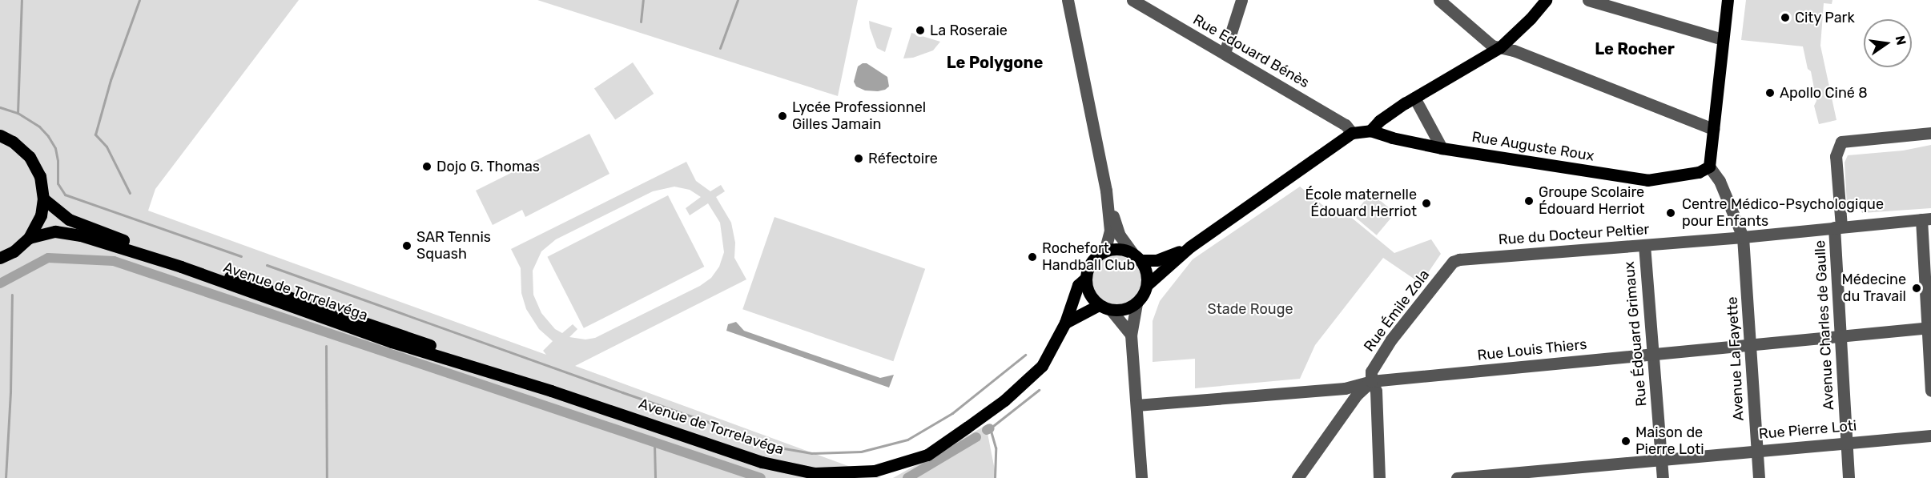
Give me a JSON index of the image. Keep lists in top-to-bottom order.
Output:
{
  "streets": {
    "main road": ["Rue Auguste Roux", "Avenue de Torrelavéga"],
    "street": [
      "Rue Edouard Bénès",
      "Rue du Docteur Peltier",
      "Rue Émile Zola",
      "Avenue Charles de Gaulle",
      "Rue Édouard Grimaux",
      "Rue Louis Thiers",
      "Avenue La Fayette",
      "Rue Pierre Loti"
    ]
  },
  "crossings": [
    ["Rue Edouard Bénès", "Rue Auguste Roux"],
    ["Rue Auguste Roux", "Avenue La Fayette"],
    ["Rue du Docteur Peltier", "Rue Émile Zola"],
    ["Rue du Docteur Peltier", "Avenue Charles de Gaulle"],
    ["Rue du Docteur Peltier", "Rue Édouard Grimaux"],
    ["Rue du Docteur Peltier", "Avenue La Fayette"],
    ["Rue Émile Zola", "Rue Louis Thiers"],
    ["Avenue Charles de Gaulle", "Rue Louis Thiers"],
    ["Avenue Charles de Gaulle", "Rue Pierre Loti"],
    ["Rue Édouard Grimaux", "Rue Louis Thiers"],
    ["Rue Édouard Grimaux", "Rue Pierre Loti"],
    ["Rue Louis Thiers", "Avenue La Fayette"],
    ["Avenue La Fayette", "Rue Pierre Loti"]
  ],
  "districts": ["Le Rocher", "Le Polygone"],
  "parks": ["Stade Rouge"],
  "places": [
    "City Park",
    "La Roseraie",
    "Apollo Ciné 8",
    "Lycée Professionnel Gilles Jamain",
    "Réfectoire",
    "Dojo G. Thomas",
    "Groupe Scolaire Édouard Herriot",
    "École maternelle Édouard Herriot",
    "Centre Médico-Psychologique pour Enfants",
    "SAR Tennis Squash",
    "Rochefort Handball Club",
    "Médecine du Travail",
    "Maison de Pierre Loti"
  ],
  "north": "right"
}
